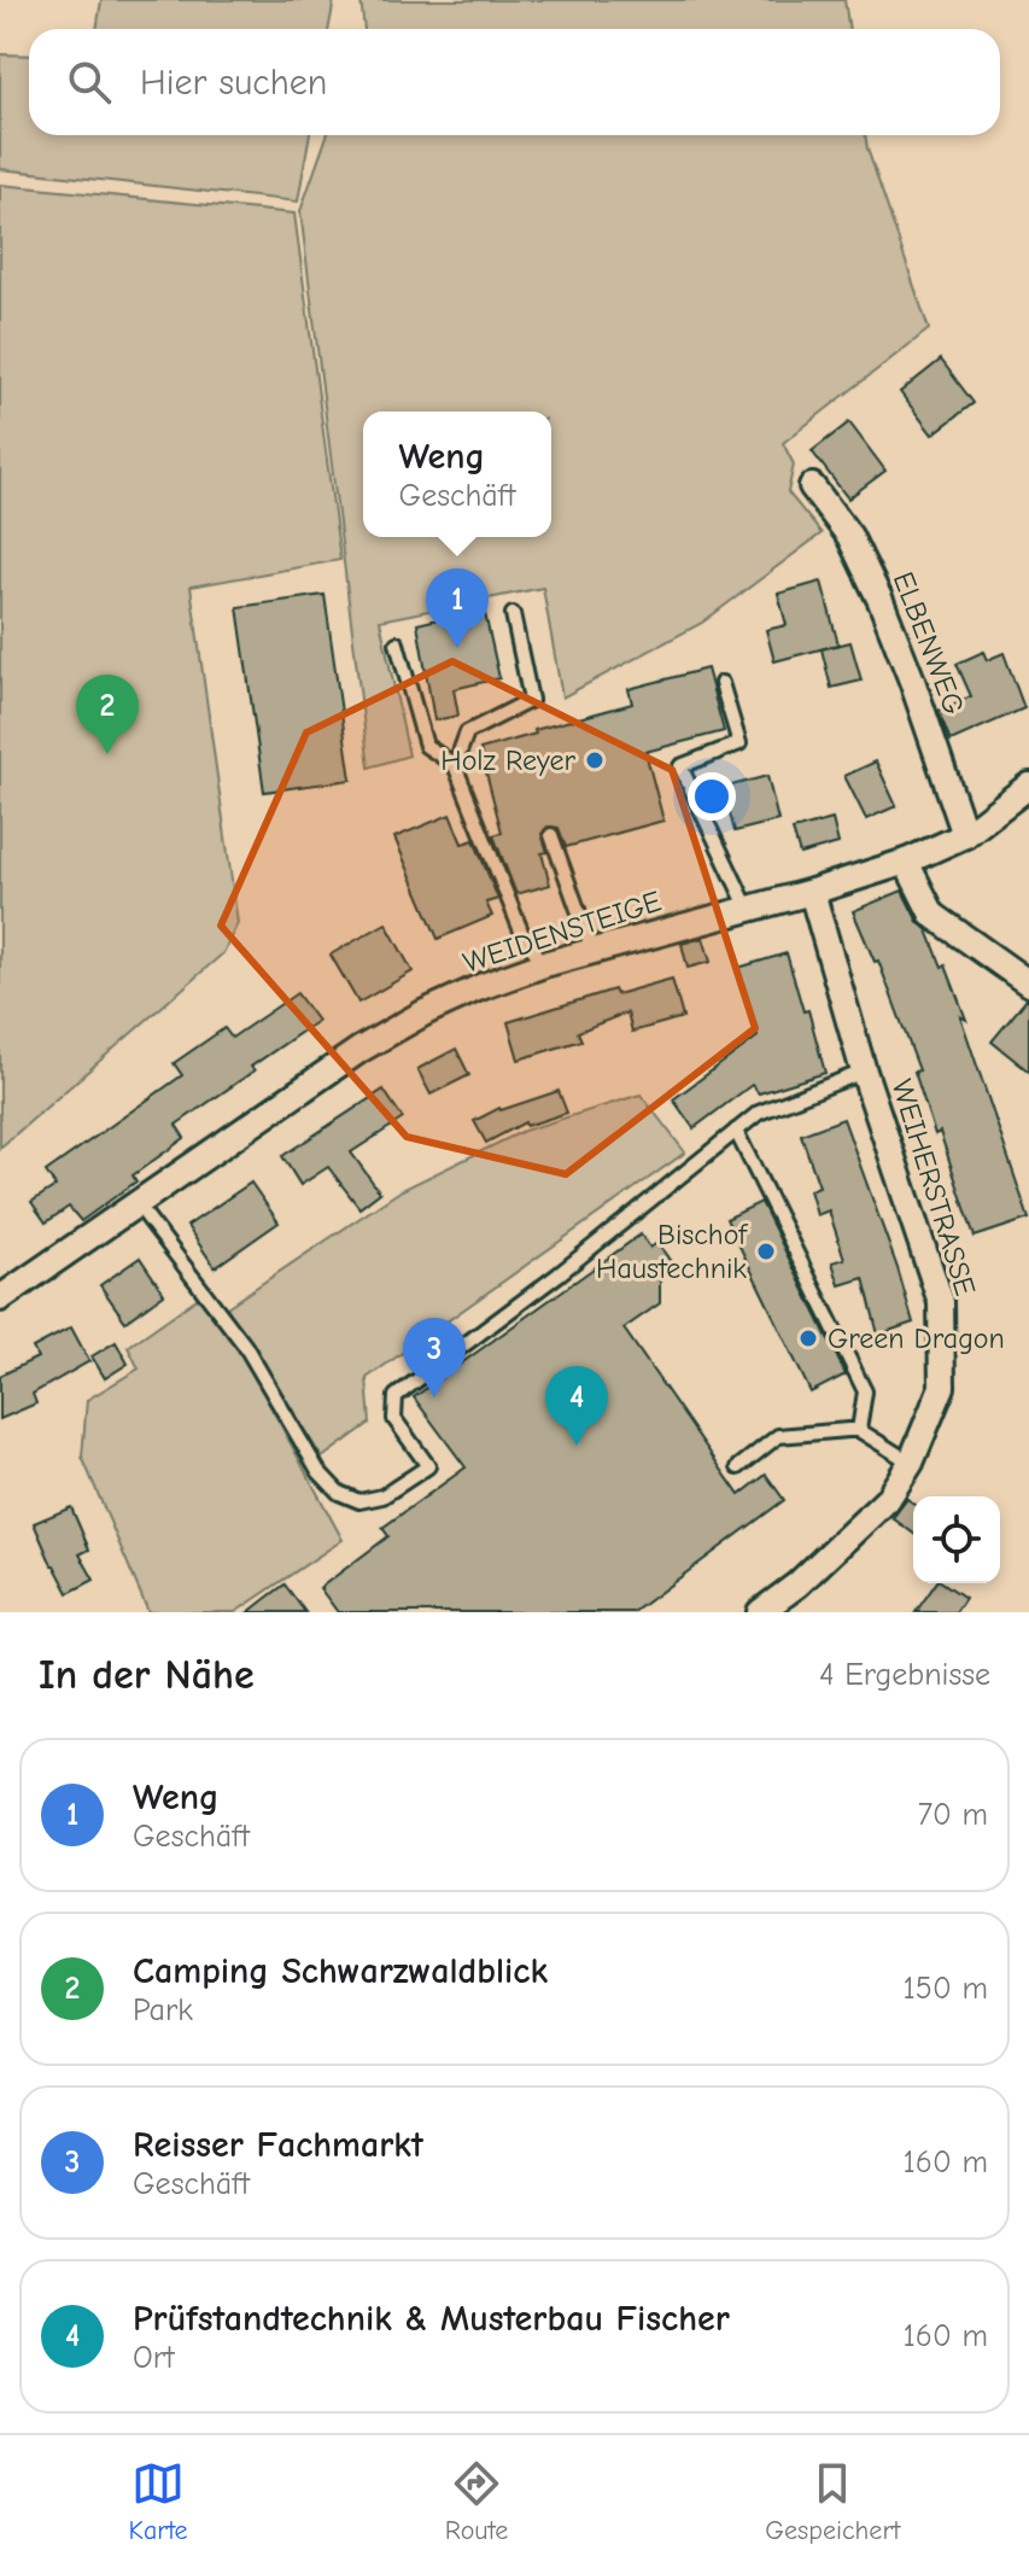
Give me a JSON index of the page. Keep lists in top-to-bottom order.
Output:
{
  "streets": {
    "street": ["ELBENWEG", "WEIDENSTEIGE", "WEIHERSTRASSE"]
  },
  "crossings": [
    ["ELBENWEG", "WEIDENSTEIGE"],
    ["WEIDENSTEIGE", "WEIHERSTRASSE"]
  ],
  "places": ["Holz Reyer", "Bischof Haustechnik", "Green Dragon"],
  "page": {
    "search": "Hier suchen",
    "popup": ["Weng", "Geschäft"],
    "pins": [
      "1",
      "2",
      "3",
      "4"
    ],
    "heading": ["In der Nähe", "4 Ergebnisse"],
    "list": [
      {
        "mark": "1",
        "name": "Weng",
        "note": "Geschäft",
        "value": "70 m"
      },
      {
        "mark": "2",
        "name": "Camping Schwarzwaldblick",
        "note": "Park",
        "value": "150 m"
      },
      {
        "mark": "3",
        "name": "Reisser Fachmarkt",
        "note": "Geschäft",
        "value": "160 m"
      },
      {
        "mark": "4",
        "name": "Prüfstandtechnik & Musterbau Fischer",
        "note": "Ort",
        "value": "160 m"
      }
    ],
    "nav": ["Karte", "Route", "Gespeichert"]
  }
}
